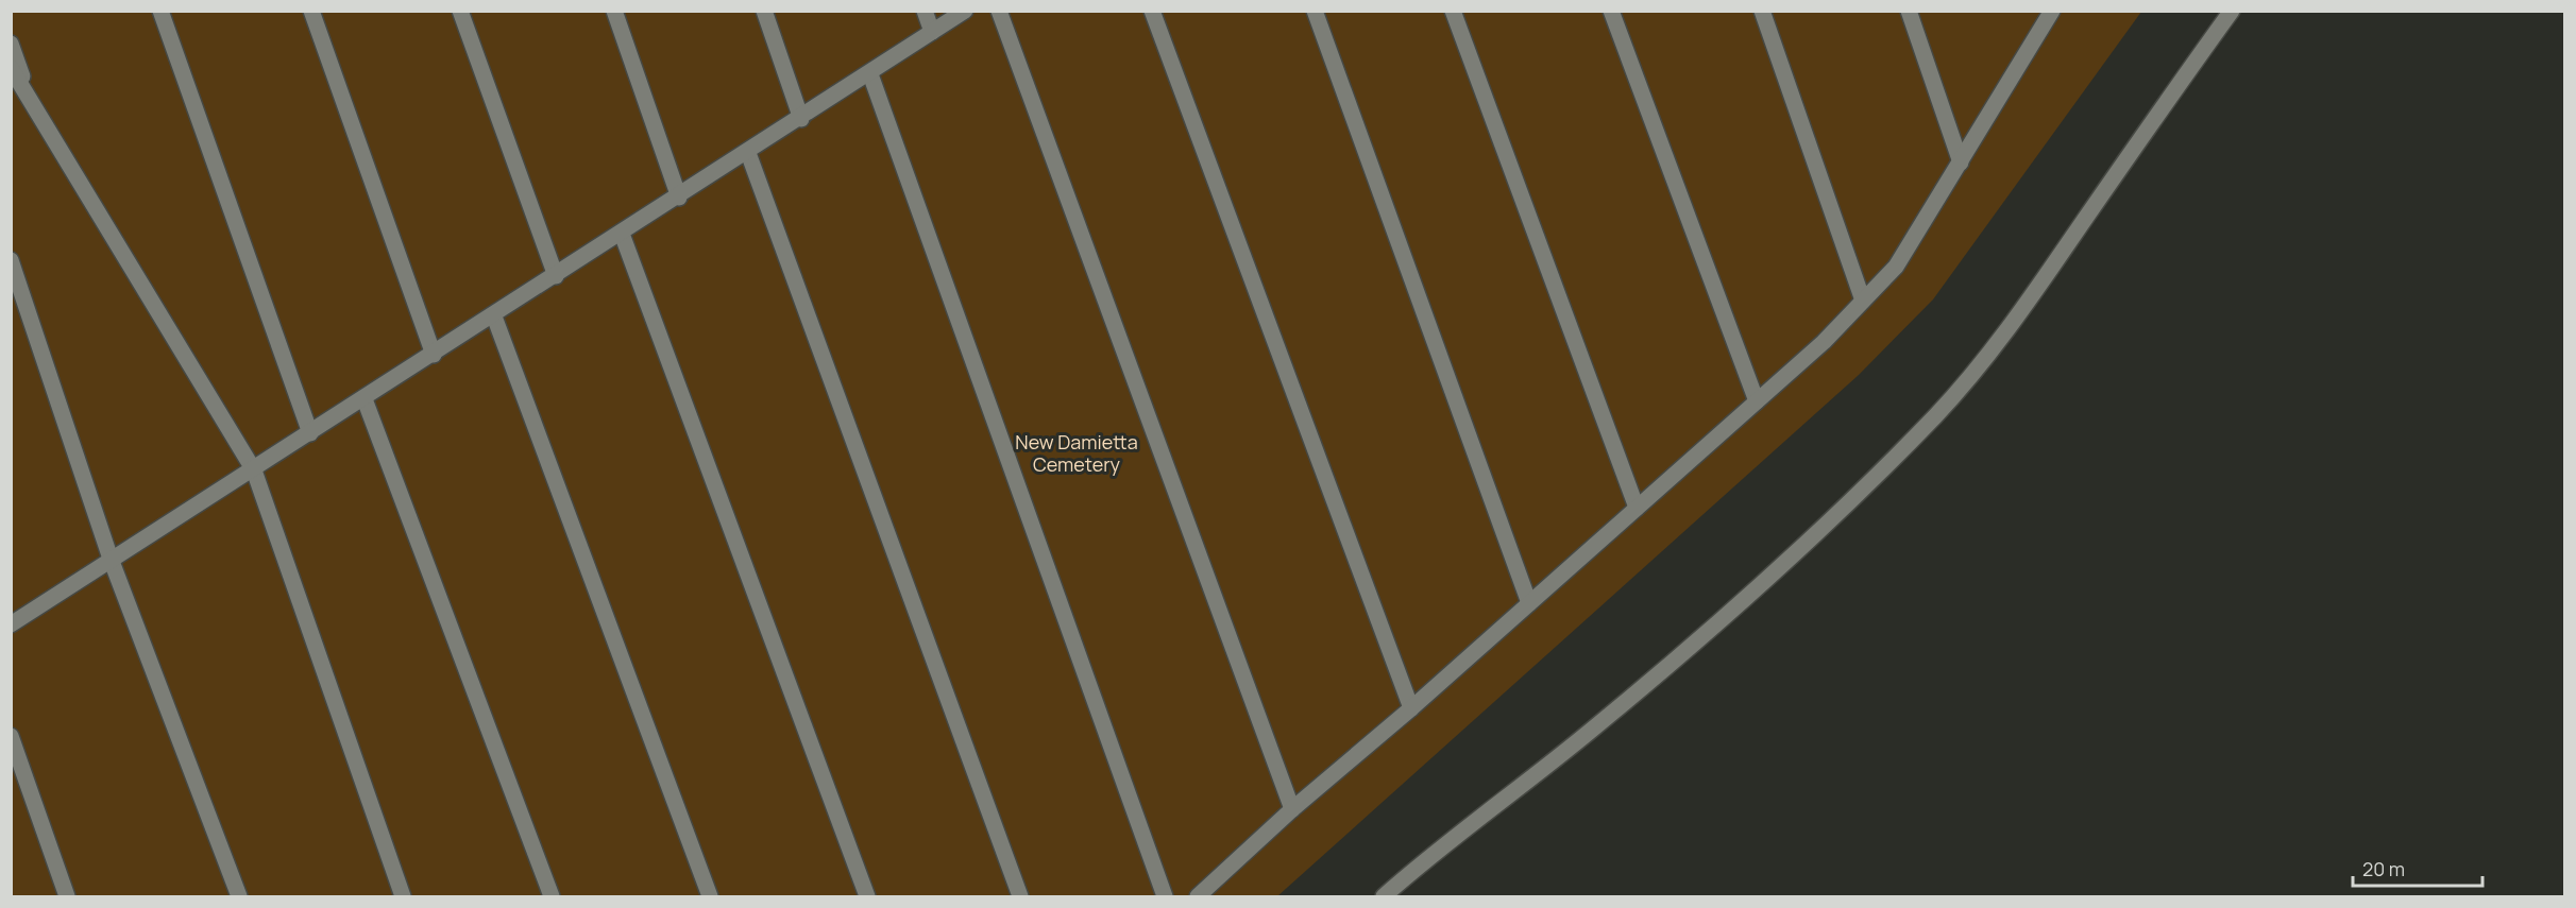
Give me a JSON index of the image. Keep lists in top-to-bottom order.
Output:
{
  "parks": ["New Damietta Cemetery"],
  "scale_bar": "20 m"
}
